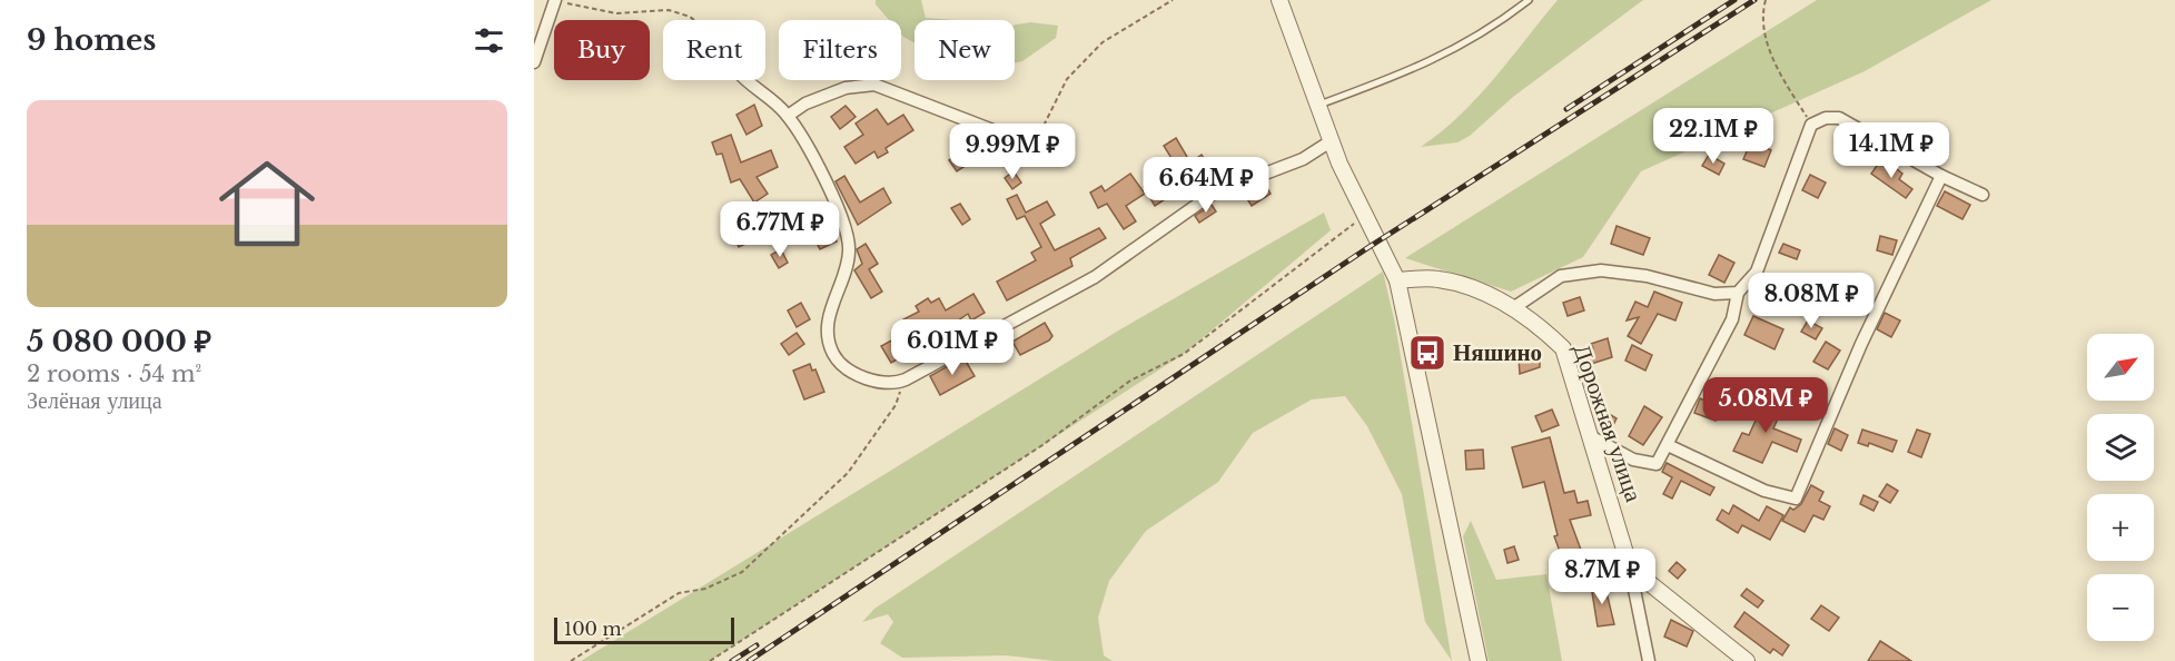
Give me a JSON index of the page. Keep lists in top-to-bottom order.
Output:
{
  "streets": {
    "street": ["Дорожная улица"]
  },
  "places": {
    "bus stop": ["Няшино"]
  },
  "scale_bar": "100 m",
  "north": "top right",
  "page": {
    "heading": "9 homes",
    "chip": [
      "Buy",
      "Rent",
      "Filters",
      "New"
    ],
    "list": [
      {
        "name": "5 080 000 ₽",
        "note": "2 rooms · 54 m² · Зелёная улица"
      }
    ],
    "price": [
      "22.1M ₽",
      "14.1M ₽",
      "9.99M ₽",
      "6.64M ₽",
      "6.77M ₽",
      "8.08M ₽",
      "6.01M ₽",
      "5.08M ₽",
      "8.7M ₽"
    ],
    "map_buttons": ["+", "−"],
    "scale": "100 m"
  }
}
